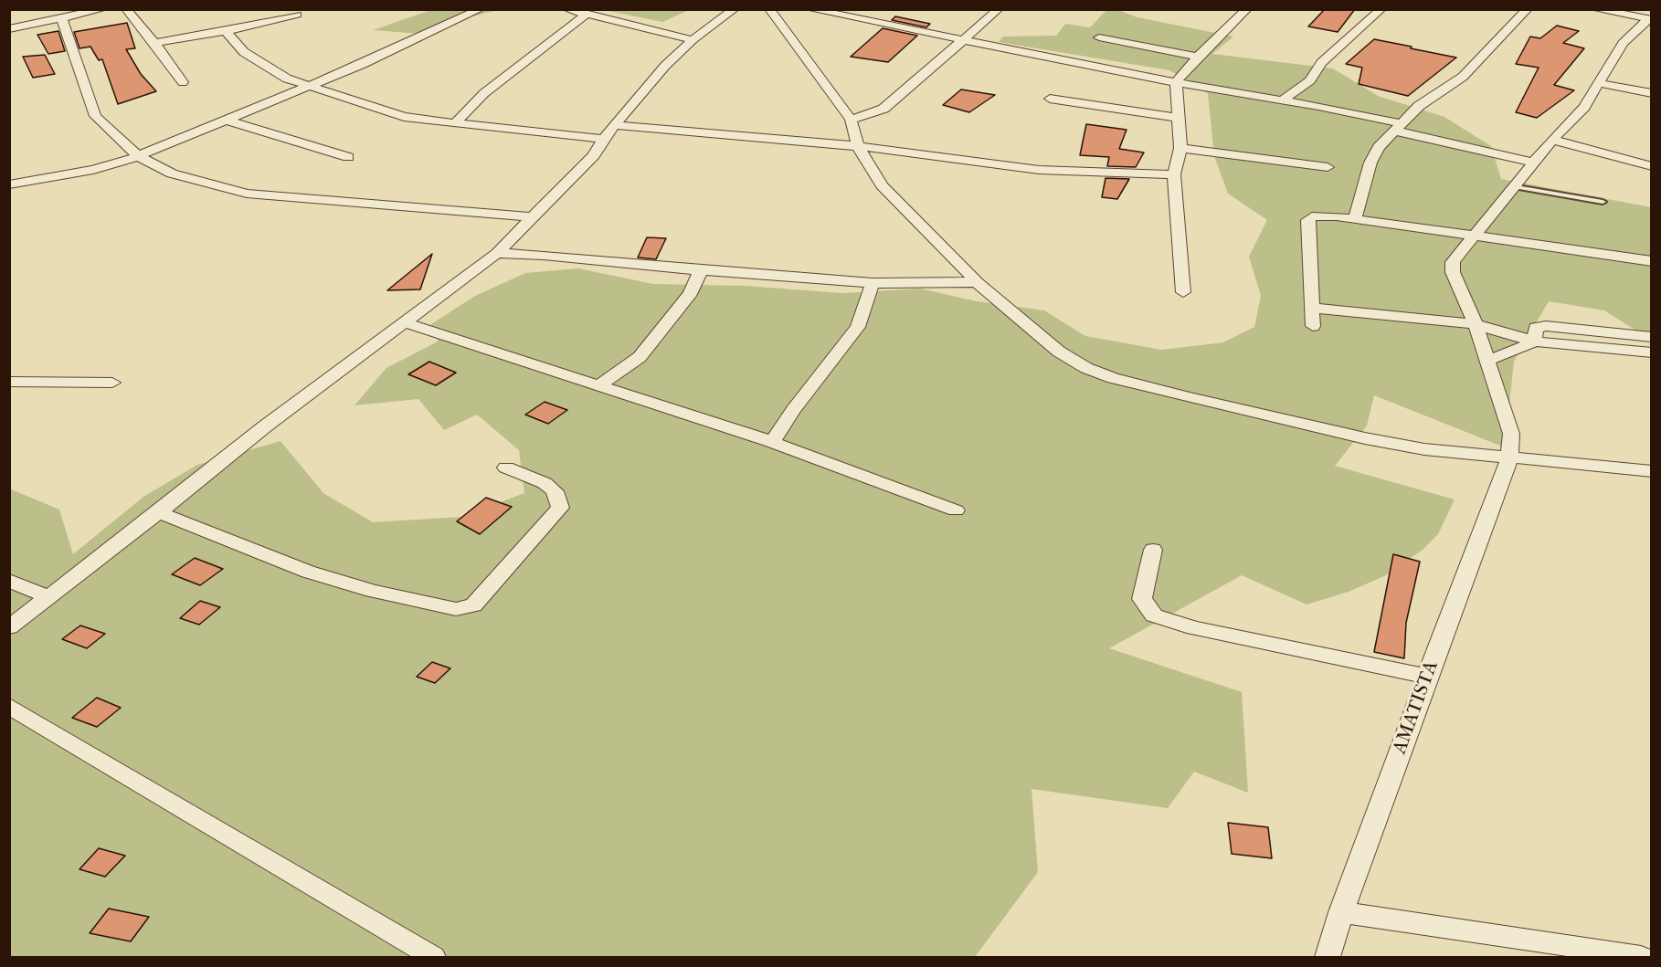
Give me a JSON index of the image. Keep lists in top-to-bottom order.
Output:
{
  "streets": {
    "street": ["AMATISTA"]
  }
}
